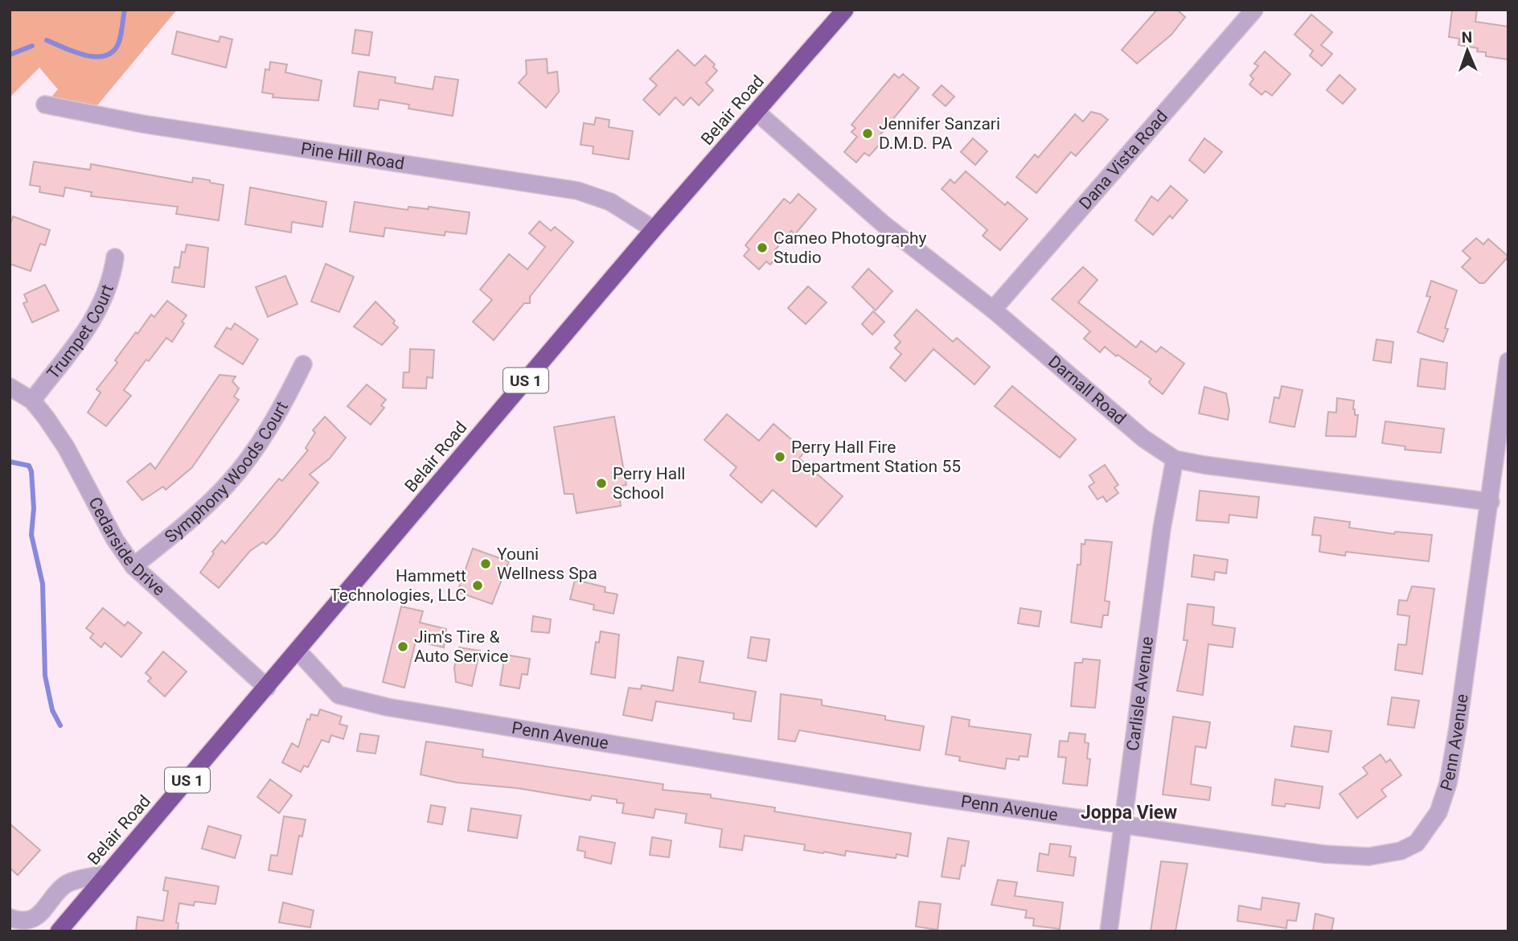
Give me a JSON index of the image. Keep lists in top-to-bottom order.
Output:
{
  "streets": {
    "highway": ["Belair Road", "US 1"],
    "street": [
      "Pine Hill Road",
      "Dana Vista Road",
      "Trumpet Court",
      "Darnall Road",
      "Symphony Woods Court",
      "Cedarside Drive",
      "Carlisle Avenue",
      "Penn Avenue"
    ]
  },
  "crossings": [
    ["Belair Road", "Pine Hill Road"],
    ["Belair Road", "Darnall Road"],
    ["Belair Road", "Cedarside Drive"],
    ["Belair Road", "Penn Avenue"],
    ["Dana Vista Road", "Darnall Road"],
    ["Trumpet Court", "Cedarside Drive"],
    ["Darnall Road", "Carlisle Avenue"],
    ["Darnall Road", "Penn Avenue"],
    ["Symphony Woods Court", "Cedarside Drive"],
    ["Carlisle Avenue", "Penn Avenue"]
  ],
  "districts": ["Joppa View"],
  "places": [
    "Jennifer Sanzari D.M.D. PA",
    "Cameo Photography Studio",
    "Perry Hall Fire Department Station 55",
    "Perry Hall School",
    "Youni Wellness Spa",
    "Hammett Technologies, LLC",
    "Jim's Tire & Auto Service"
  ],
  "north": "top"
}
